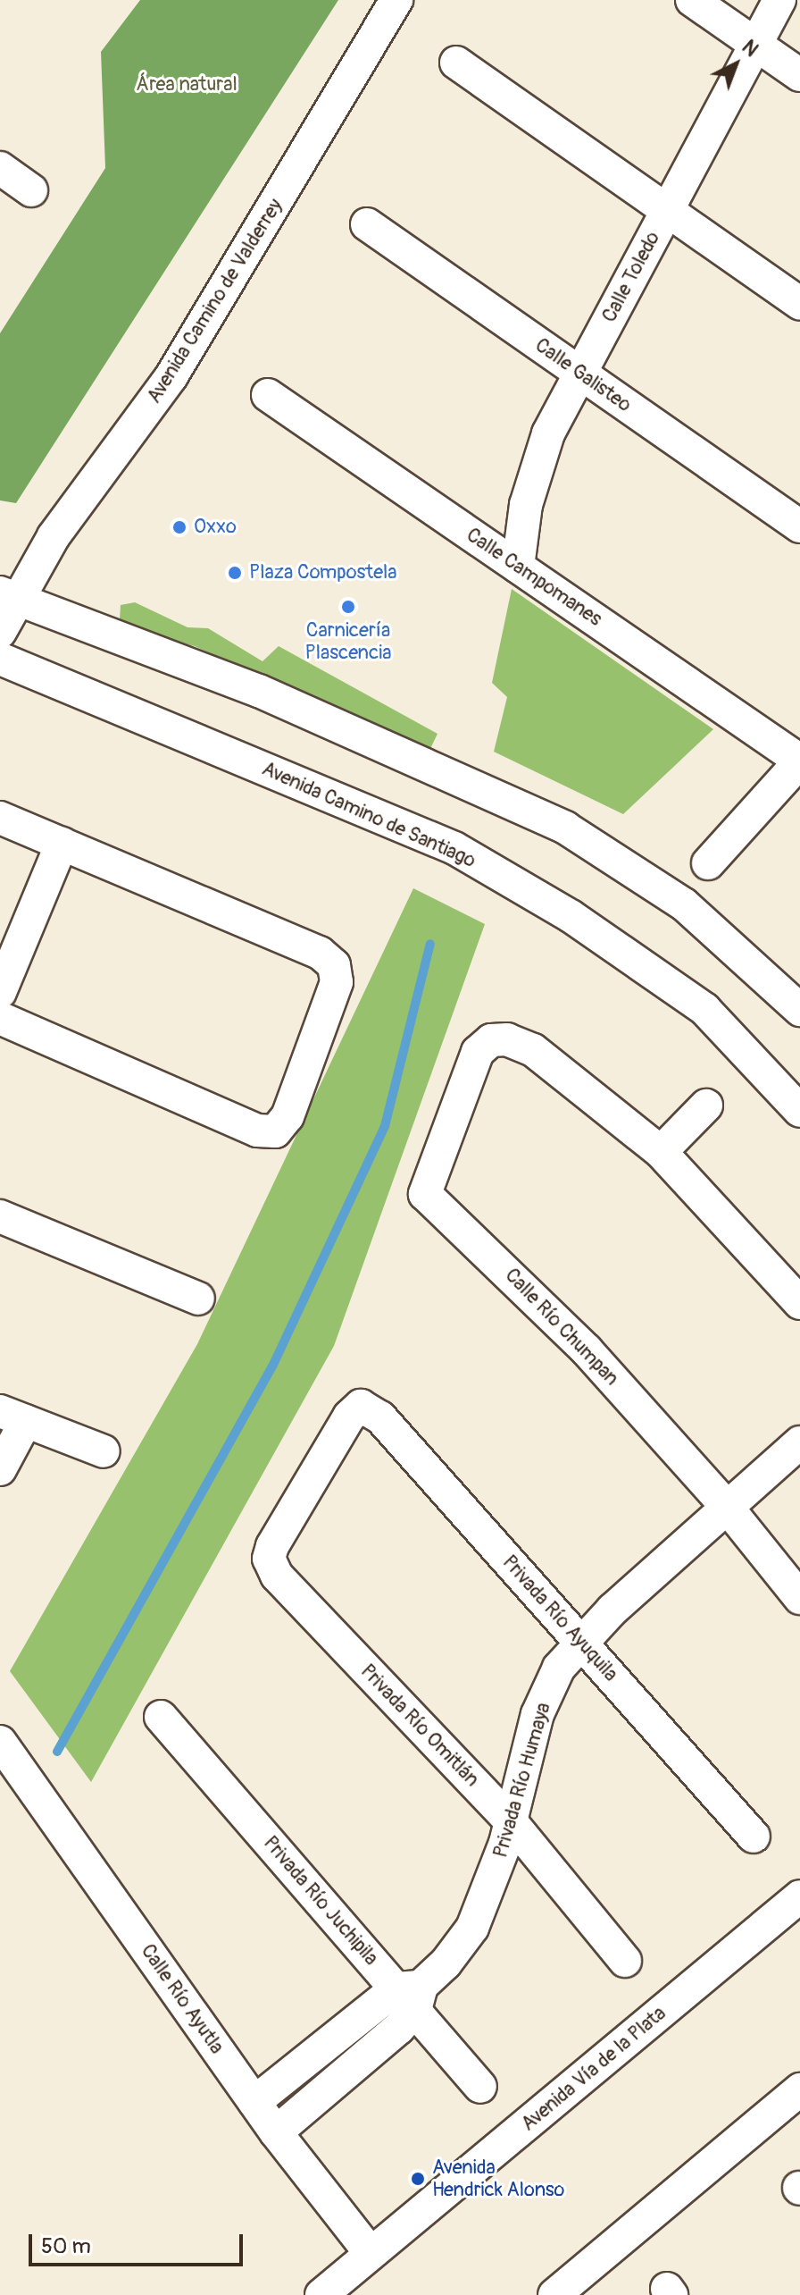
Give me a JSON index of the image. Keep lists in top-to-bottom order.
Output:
{
  "streets": {
    "street": [
      "Calle Toledo",
      "Avenida Camino de Valderrey",
      "Calle Galisteo",
      "Calle Campomanes",
      "Avenida Camino de Santiago",
      "Calle Río Chumpan",
      "Privada Río Ayuquila",
      "Privada Río Omitlán",
      "Privada Río Humaya",
      "Privada Río Juchipila",
      "Calle Río Ayutla",
      "Avenida Vía de la Plata"
    ]
  },
  "crossings": [
    ["Calle Toledo", "Calle Galisteo"],
    ["Calle Toledo", "Calle Campomanes"],
    ["Calle Río Chumpan", "Privada Río Humaya"],
    ["Privada Río Ayuquila", "Privada Río Omitlán"],
    ["Privada Río Ayuquila", "Privada Río Humaya"],
    ["Privada Río Omitlán", "Privada Río Humaya"],
    ["Privada Río Humaya", "Privada Río Juchipila"],
    ["Privada Río Humaya", "Calle Río Ayutla"],
    ["Calle Río Ayutla", "Avenida Vía de la Plata"]
  ],
  "parks": ["Área natural"],
  "places": [
    "Oxxo",
    "Plaza Compostela",
    "Carnicería Plascencia",
    "Avenida Hendrick Alonso"
  ],
  "scale_bar": "50 m",
  "north": "top right"
}
